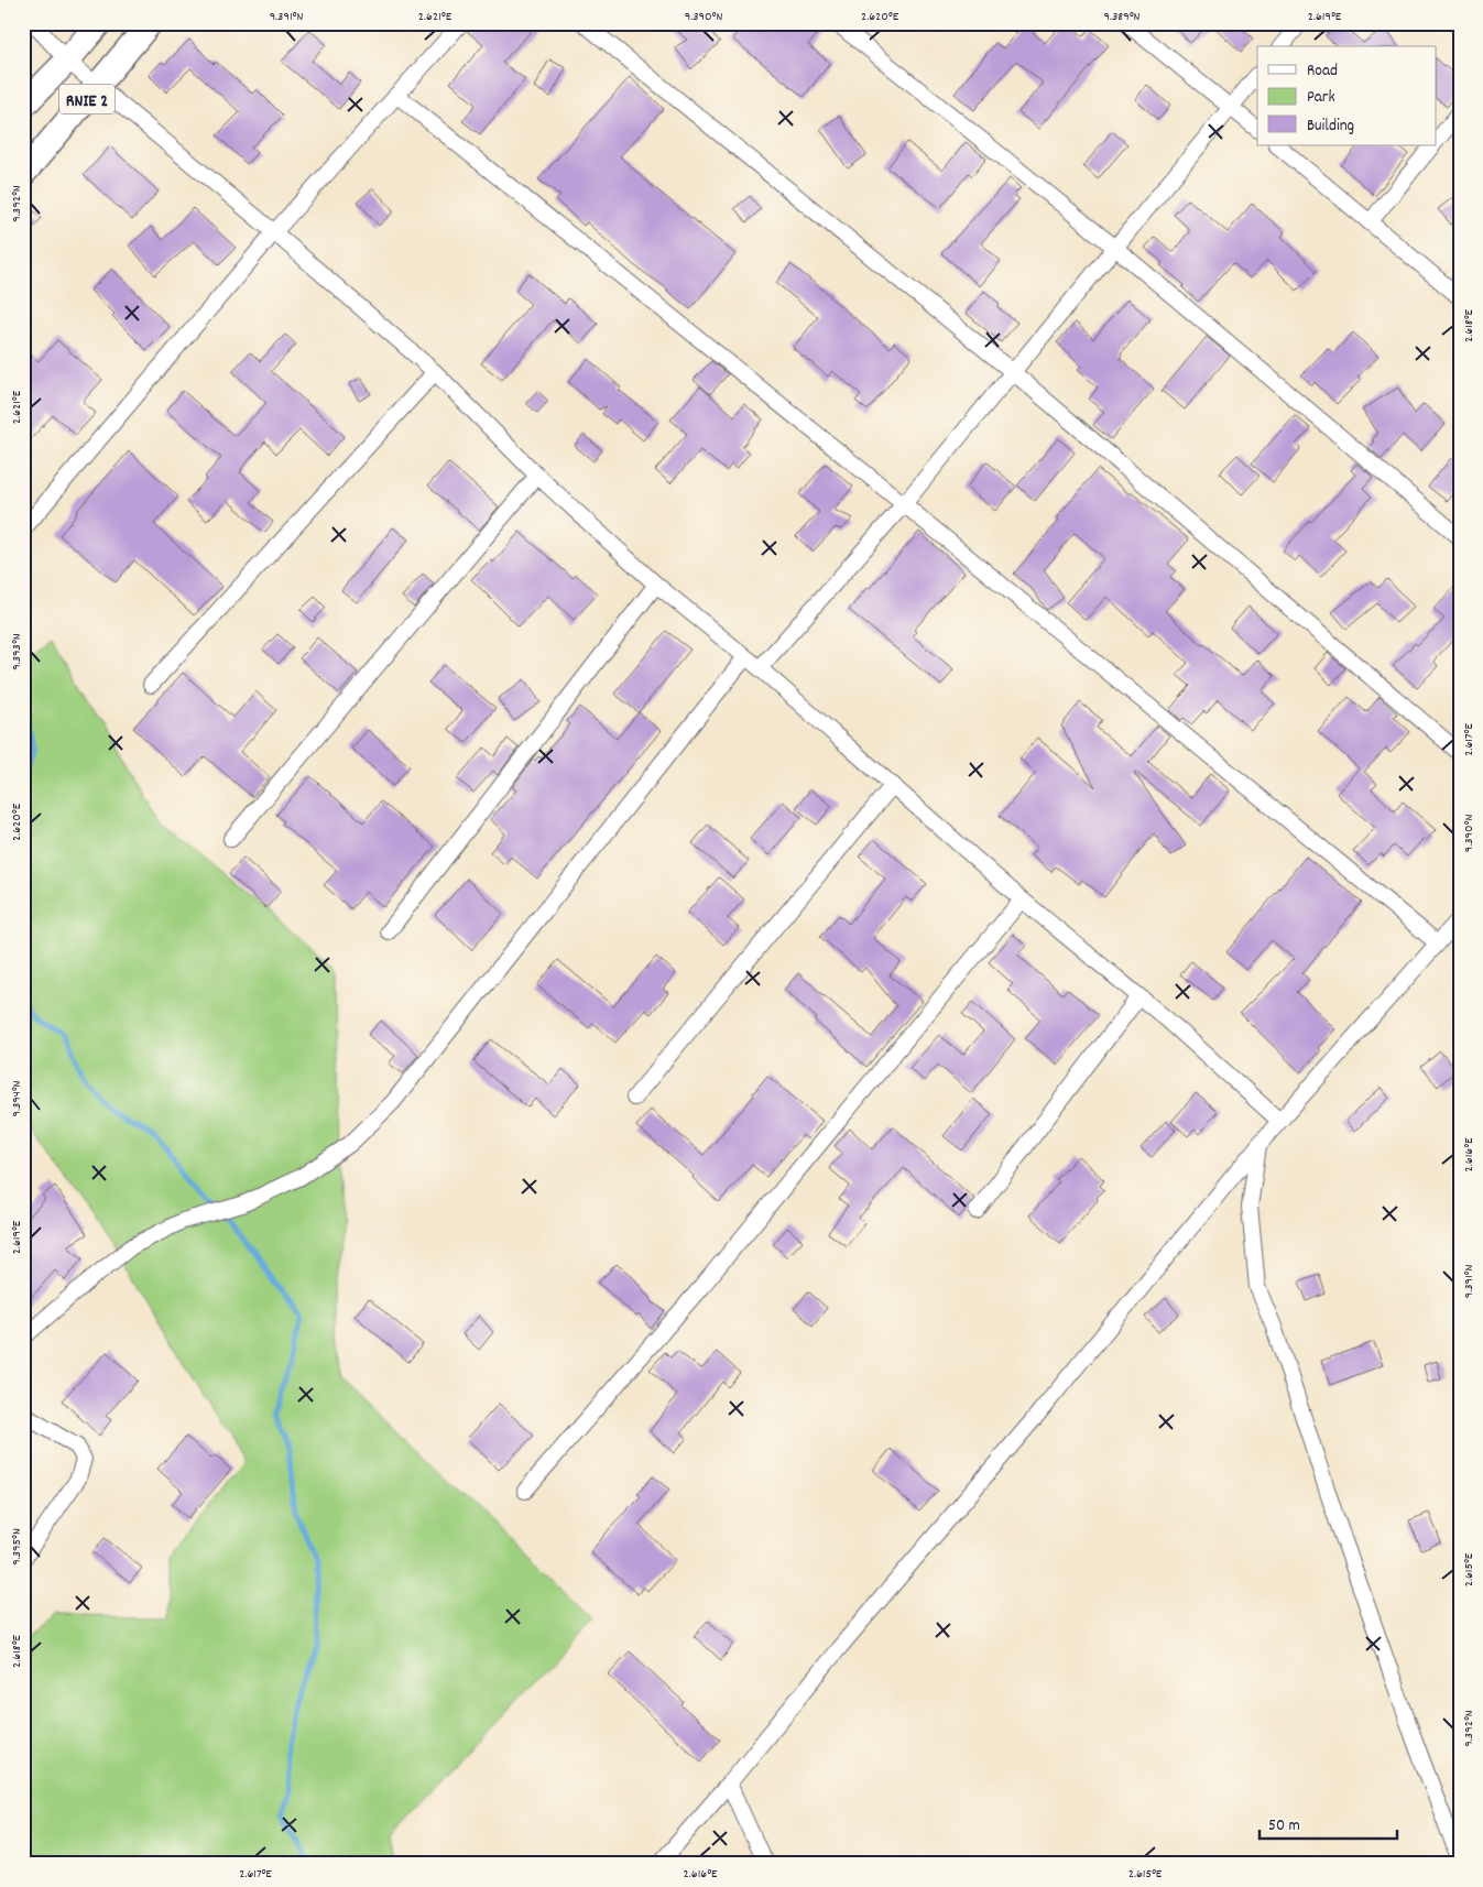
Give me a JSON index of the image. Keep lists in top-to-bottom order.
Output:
{
  "streets": {
    "main road": ["RNIE 2"]
  },
  "legend": ["Road", "Park", "Building"],
  "scale_bar": "50 m",
  "coordinates": [
    "9.391°N",
    "2.621°E",
    "9.390°N",
    "2.620°E",
    "9.389°N",
    "2.619°E",
    "9.392°N",
    "2.618°E",
    "9.393°N",
    "2.617°E",
    "9.394°N",
    "2.616°E",
    "9.395°N",
    "2.615°E"
  ]
}
